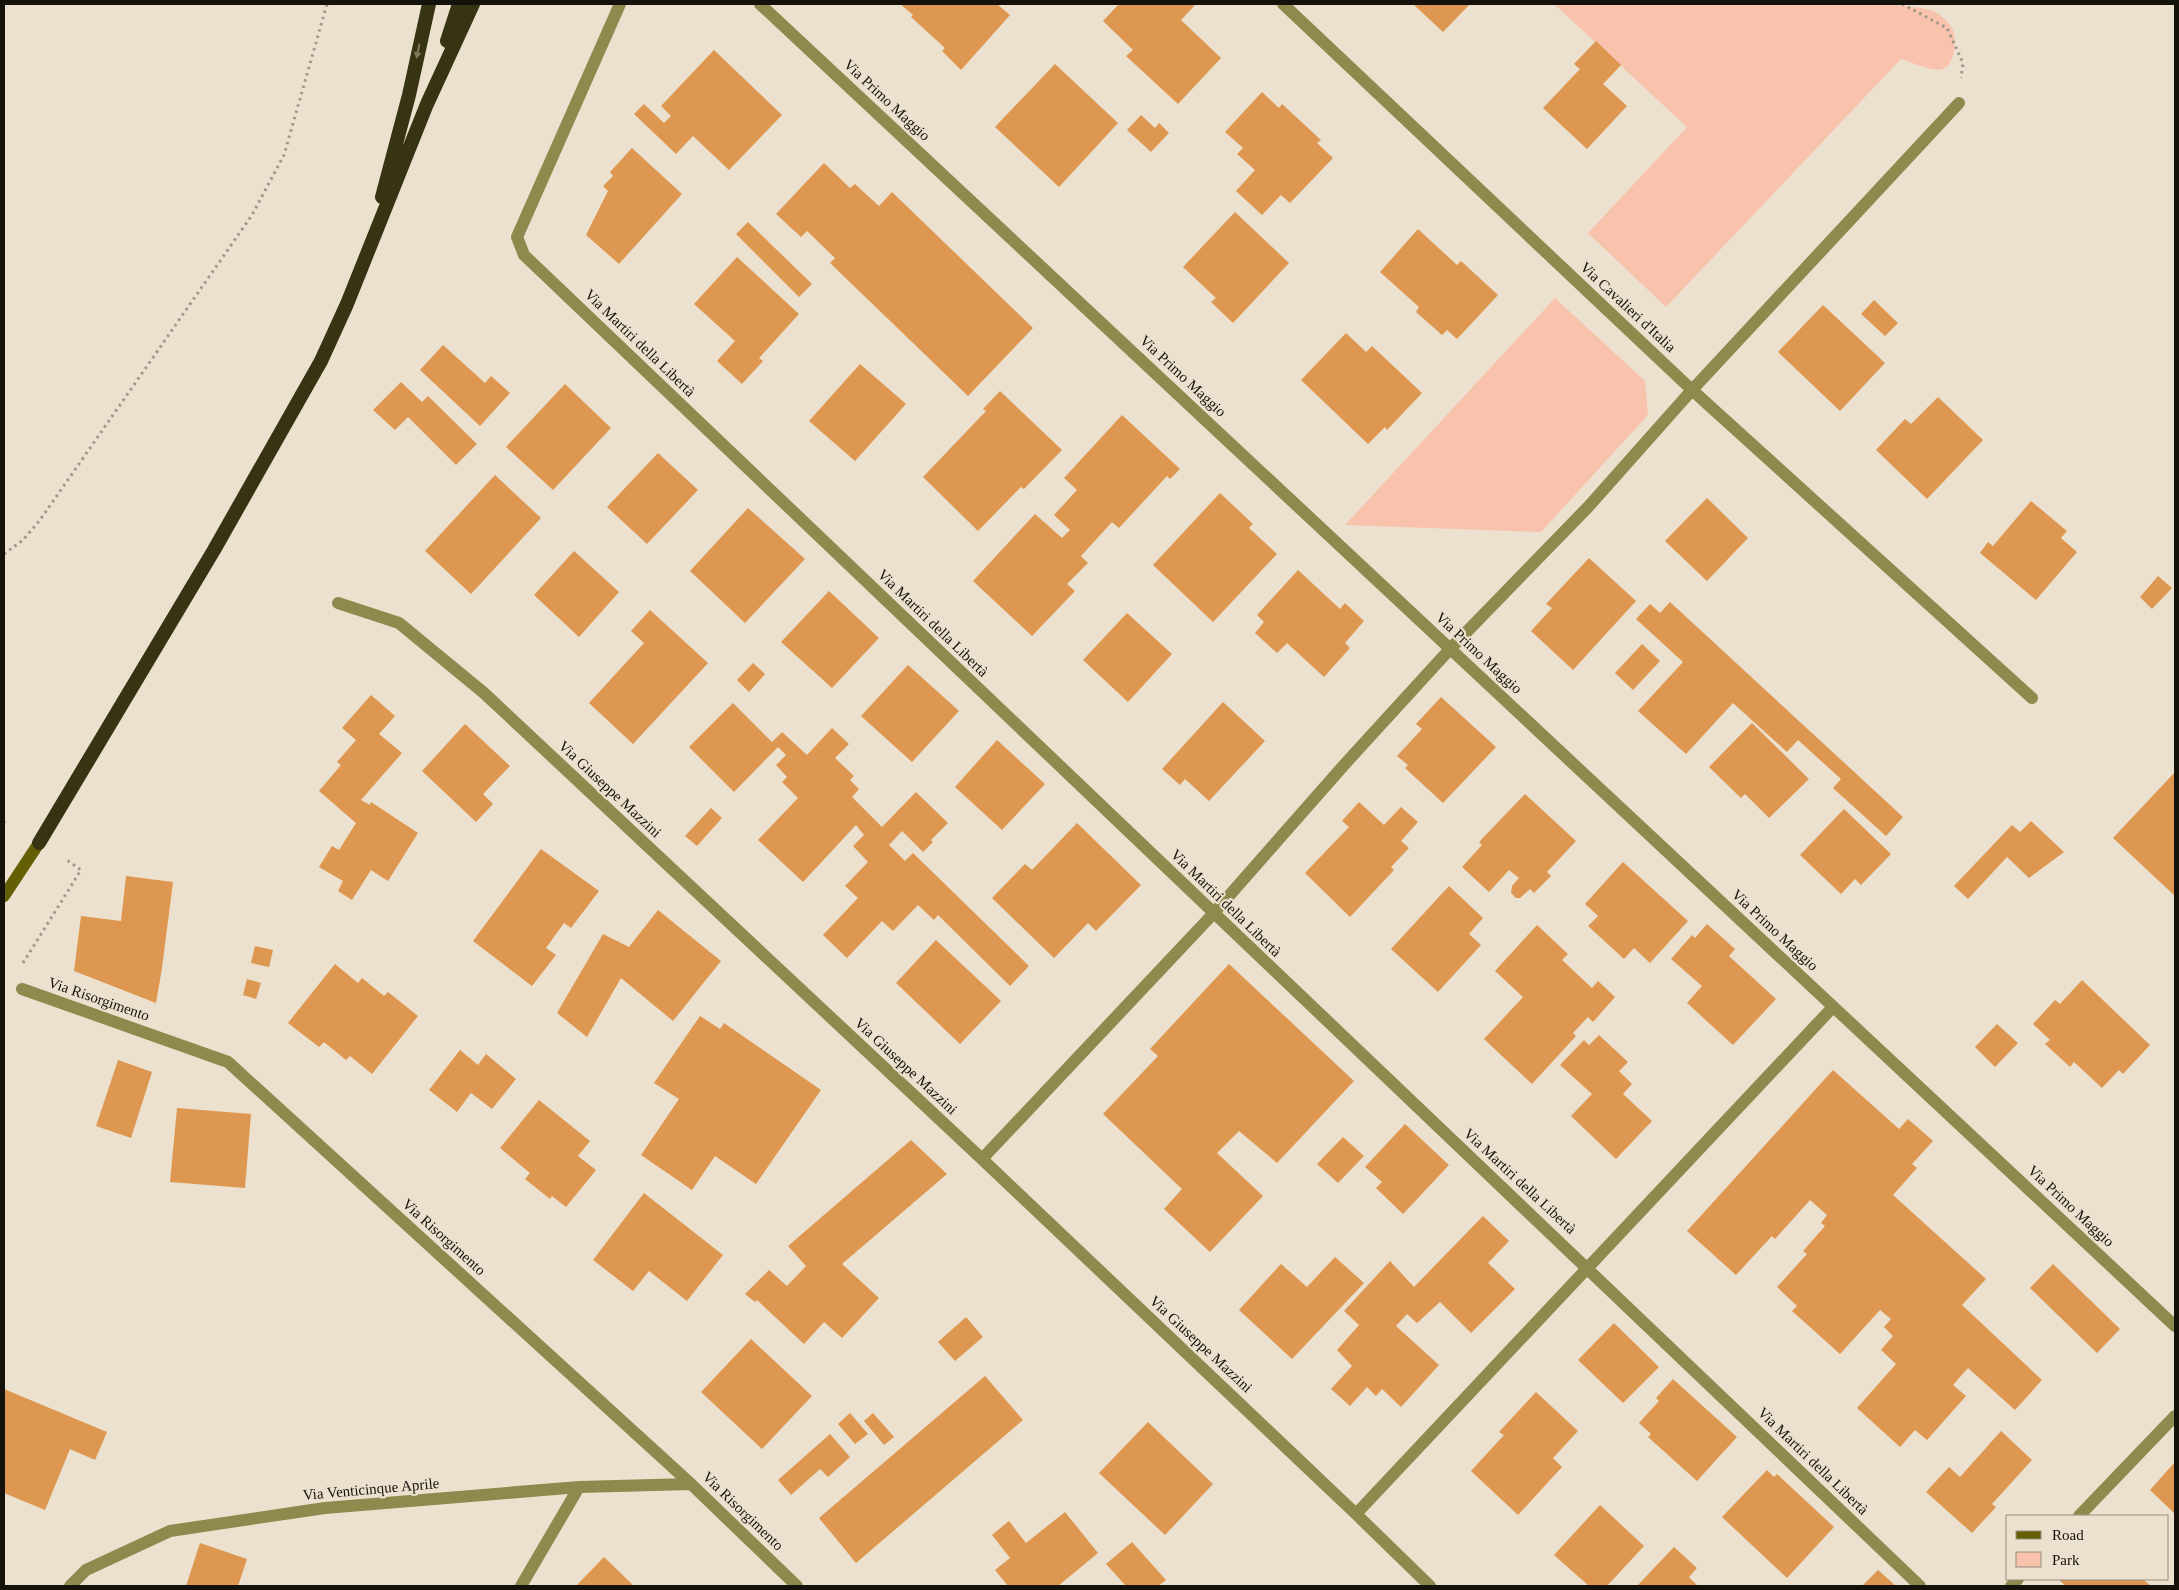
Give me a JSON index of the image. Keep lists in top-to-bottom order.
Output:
{
  "streets": {
    "street": [
      "Via Primo Maggio",
      "Via Cavalieri d'Italia",
      "Via Martiri della Libertà",
      "Via Giuseppe Mazzini",
      "Via Risorgimento",
      "Via Venticinque Aprile"
    ]
  },
  "crossings": [
    ["Via Risorgimento", "Via Venticinque Aprile"]
  ],
  "legend": ["Road", "Park"]
}
